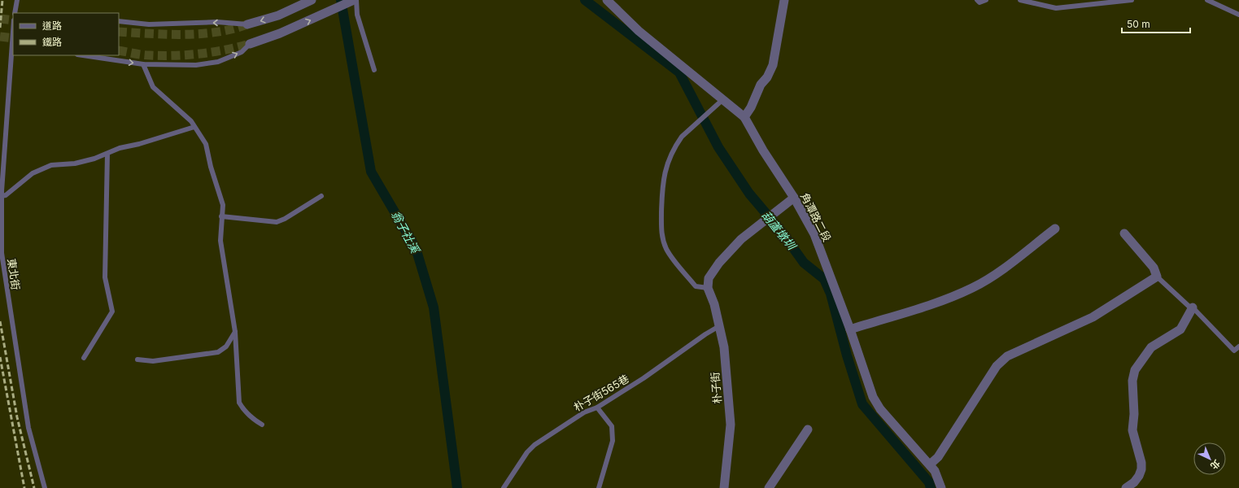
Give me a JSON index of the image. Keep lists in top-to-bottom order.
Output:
{
  "streets": {
    "street": ["角潭路二段", "朴子街"],
    "lane": ["東北街", "朴子街565巷"]
  },
  "crossings": [
    ["朴子街", "朴子街565巷"]
  ],
  "water": ["葫蘆墩圳", "翁子社溪"],
  "legend": ["道路", "鐵路"],
  "scale_bar": "50 m",
  "north": "bottom right"
}
